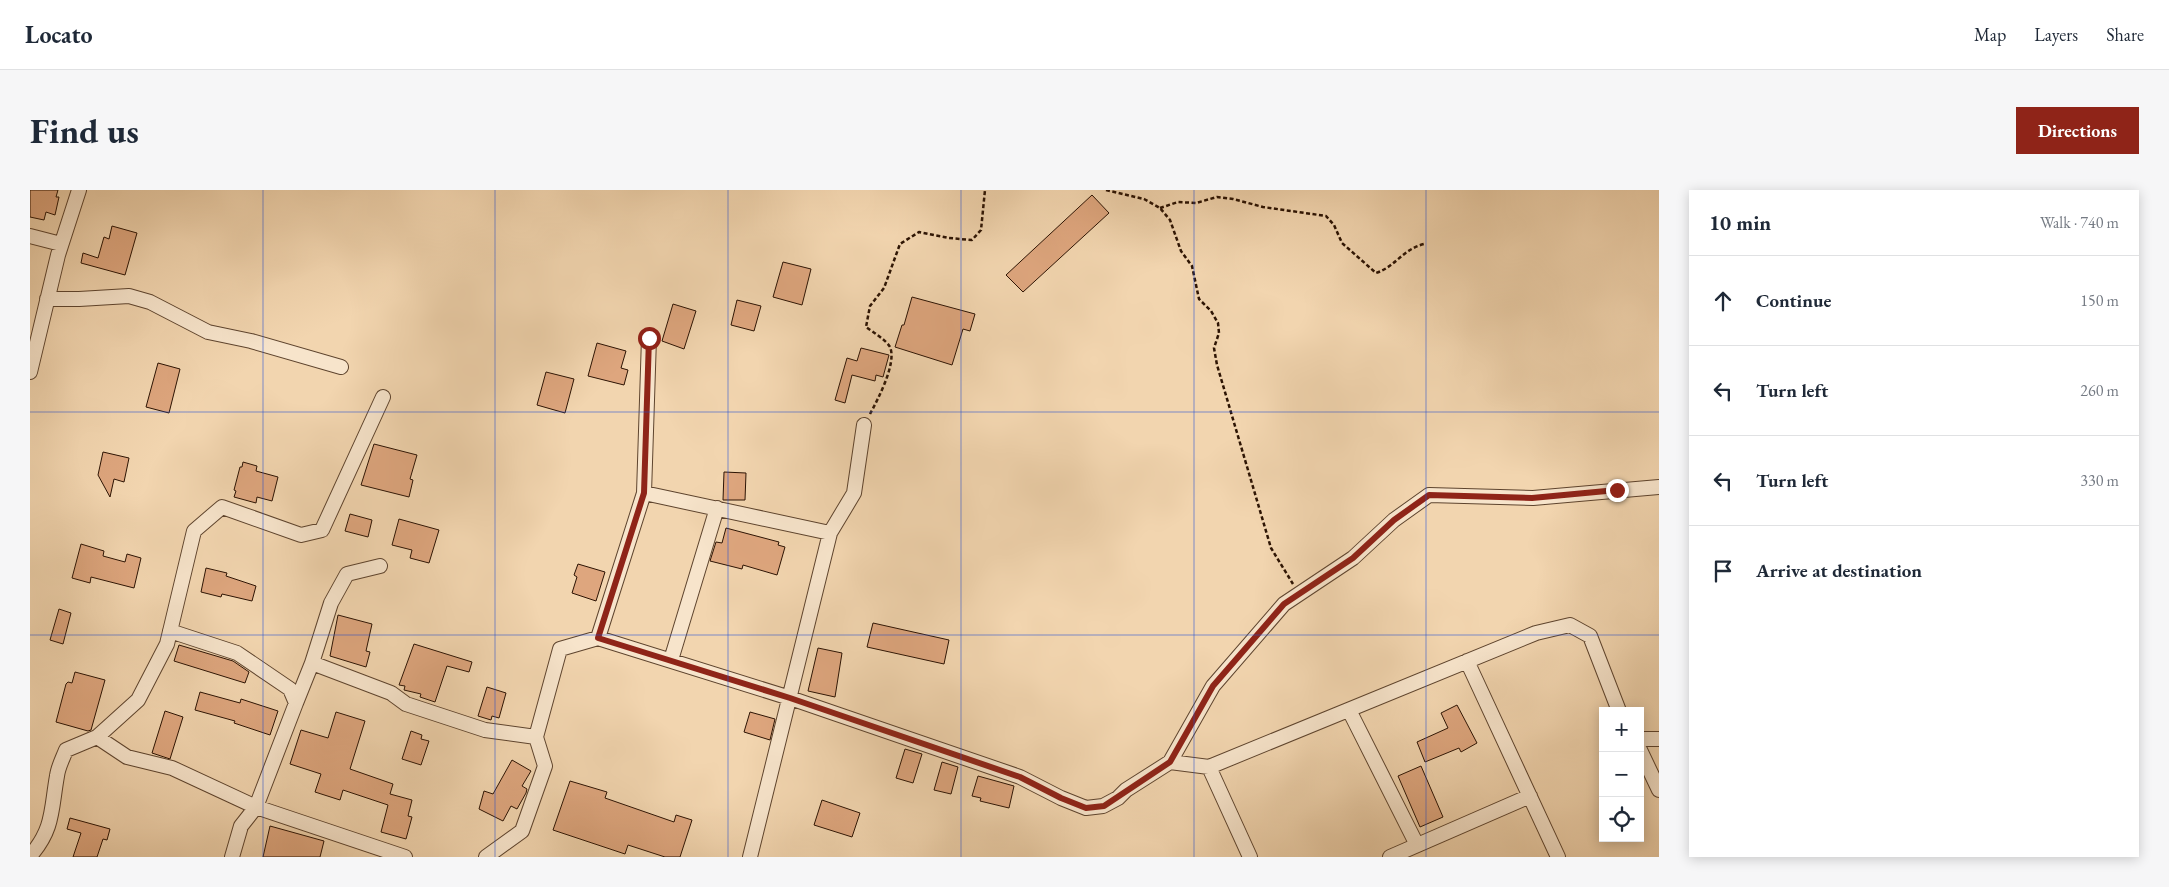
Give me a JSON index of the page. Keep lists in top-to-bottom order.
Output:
{
  "page": {
    "header": "Locato",
    "nav": ["Map", "Layers", "Share"],
    "buttons": "Directions",
    "title": "Find us",
    "heading": ["10 min", "Walk · 740 m"],
    "list": [
      ["Continue", "150 m"],
      ["Turn left", "260 m"],
      ["Turn left", "330 m"],
      "Arrive at destination"
    ],
    "map_buttons": ["+", "−"]
  }
}
